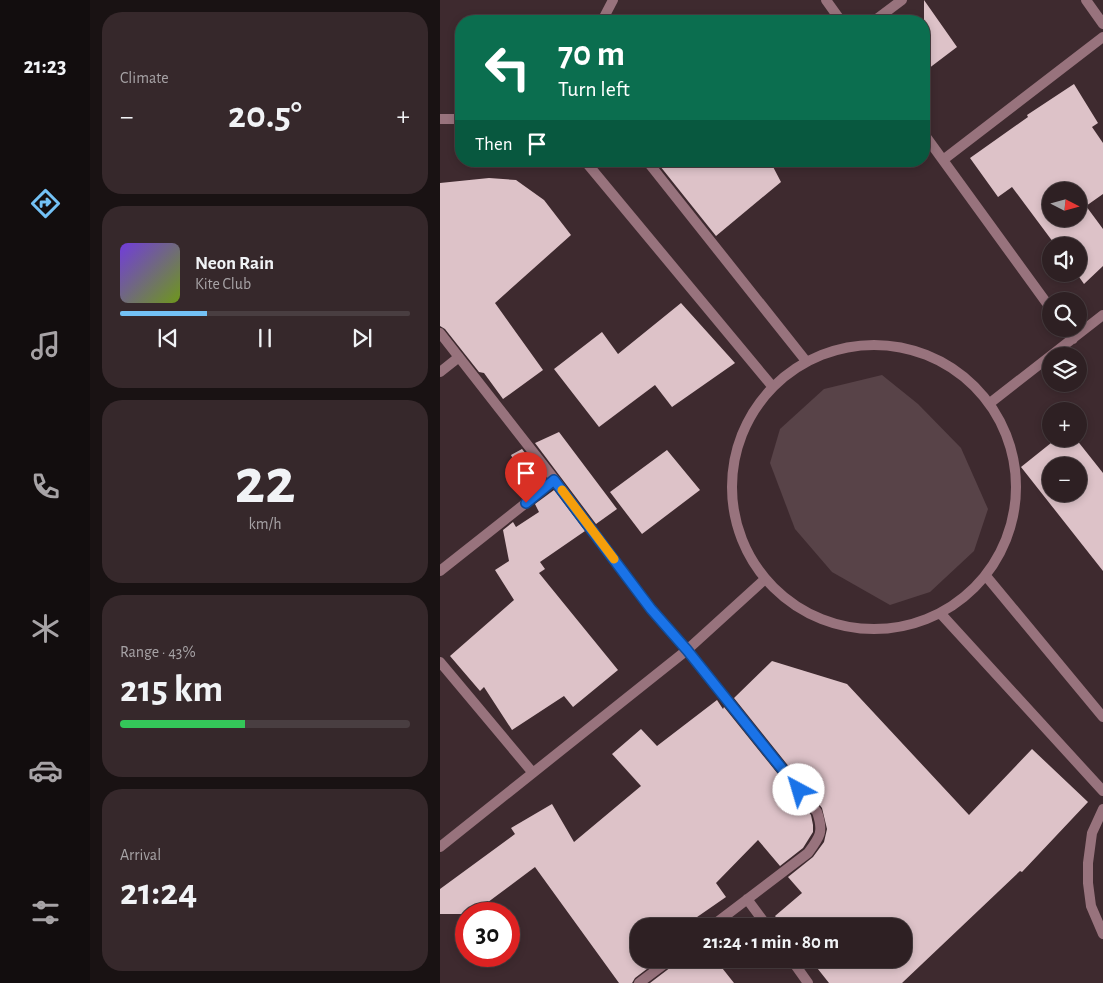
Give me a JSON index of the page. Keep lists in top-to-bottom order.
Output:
{
  "north": "right",
  "page": {
    "tabs": "21:23",
    "tile": [
      "Climate",
      ["22", "km/h"],
      ["Range · 43%", "215 km"],
      ["Arrival", "21:24"]
    ],
    "turn": ["70 m", "Turn left"],
    "heat": ["−", "20.5°", "+"],
    "then": "Then",
    "map_buttons": ["+", "−"],
    "song": ["Neon Rain", "Kite Club"],
    "limit": "30",
    "trip": "21:24 · 1 min · 80 m"
  }
}
